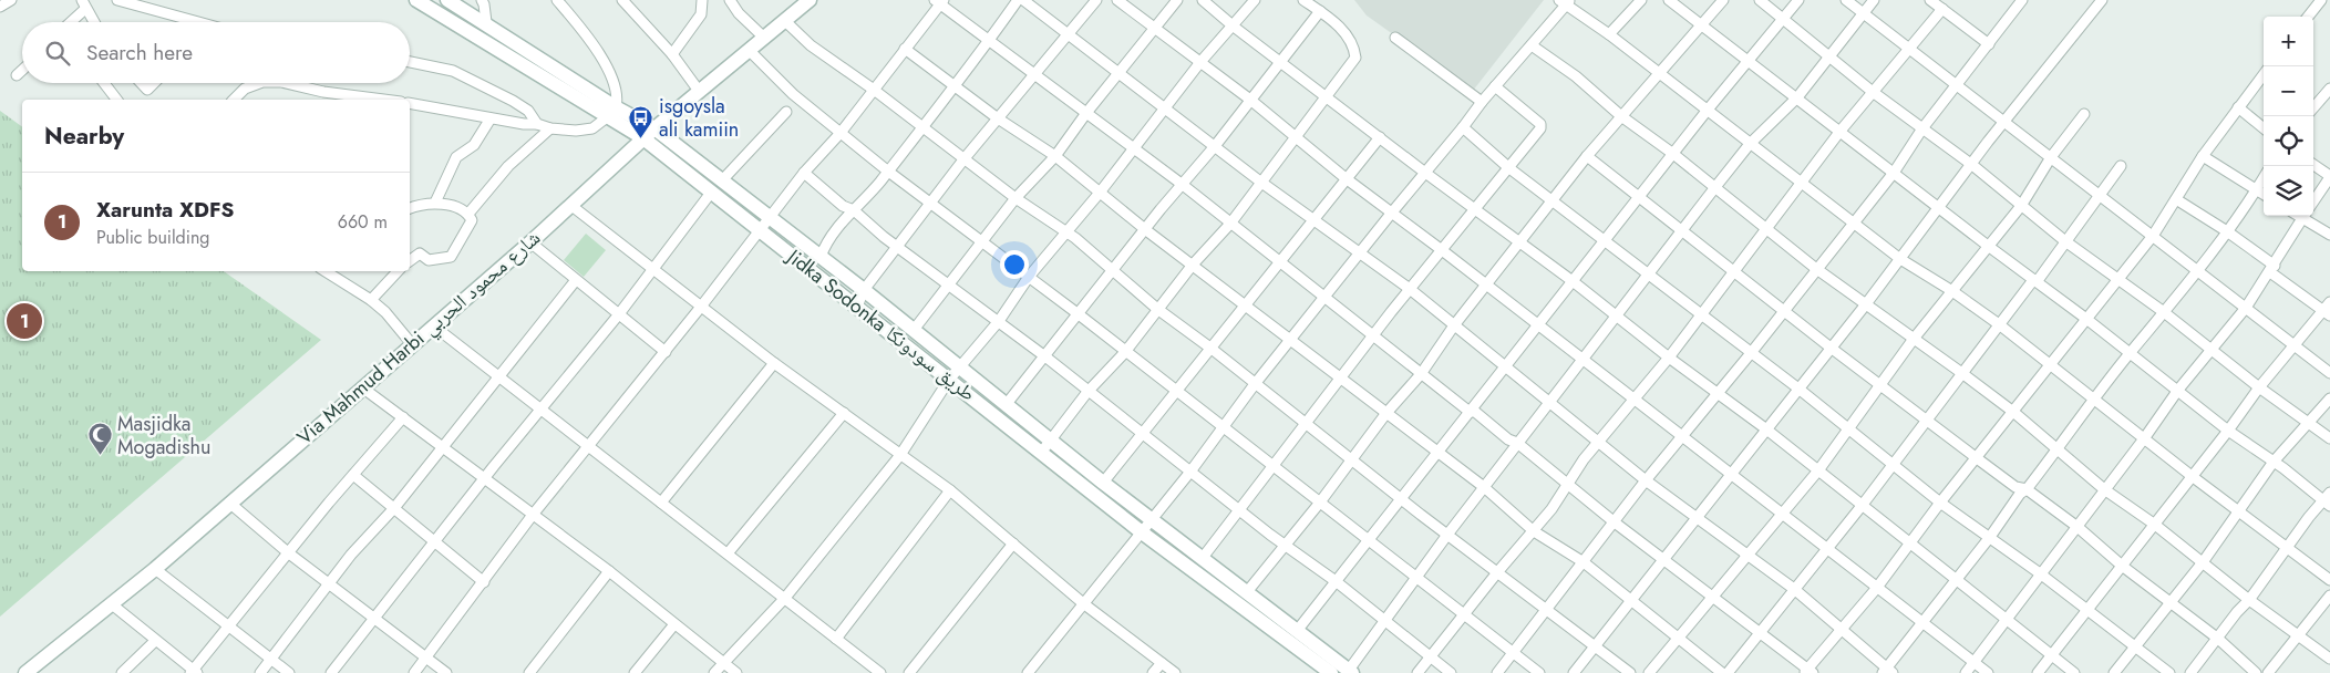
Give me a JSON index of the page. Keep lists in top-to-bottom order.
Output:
{
  "streets": {
    "main road": ["Jidka Sodonka طريق سودونكا", "Via Mahmud Harbi شارع محمود الحربي"]
  },
  "crossings": [
    ["Jidka Sodonka طريق سودونكا", "Via Mahmud Harbi شارع محمود الحربي"]
  ],
  "places": {
    "bus stop": ["isgoysla ali kamiin"],
    "mosque": ["Masjidka Mogadishu"]
  },
  "page": {
    "map_buttons": ["+", "−"],
    "search": "Search here",
    "heading": "Nearby",
    "list": [
      {
        "mark": "1",
        "name": "Xarunta XDFS",
        "note": "Public building",
        "value": "660 m"
      }
    ],
    "pins": "1"
  }
}
